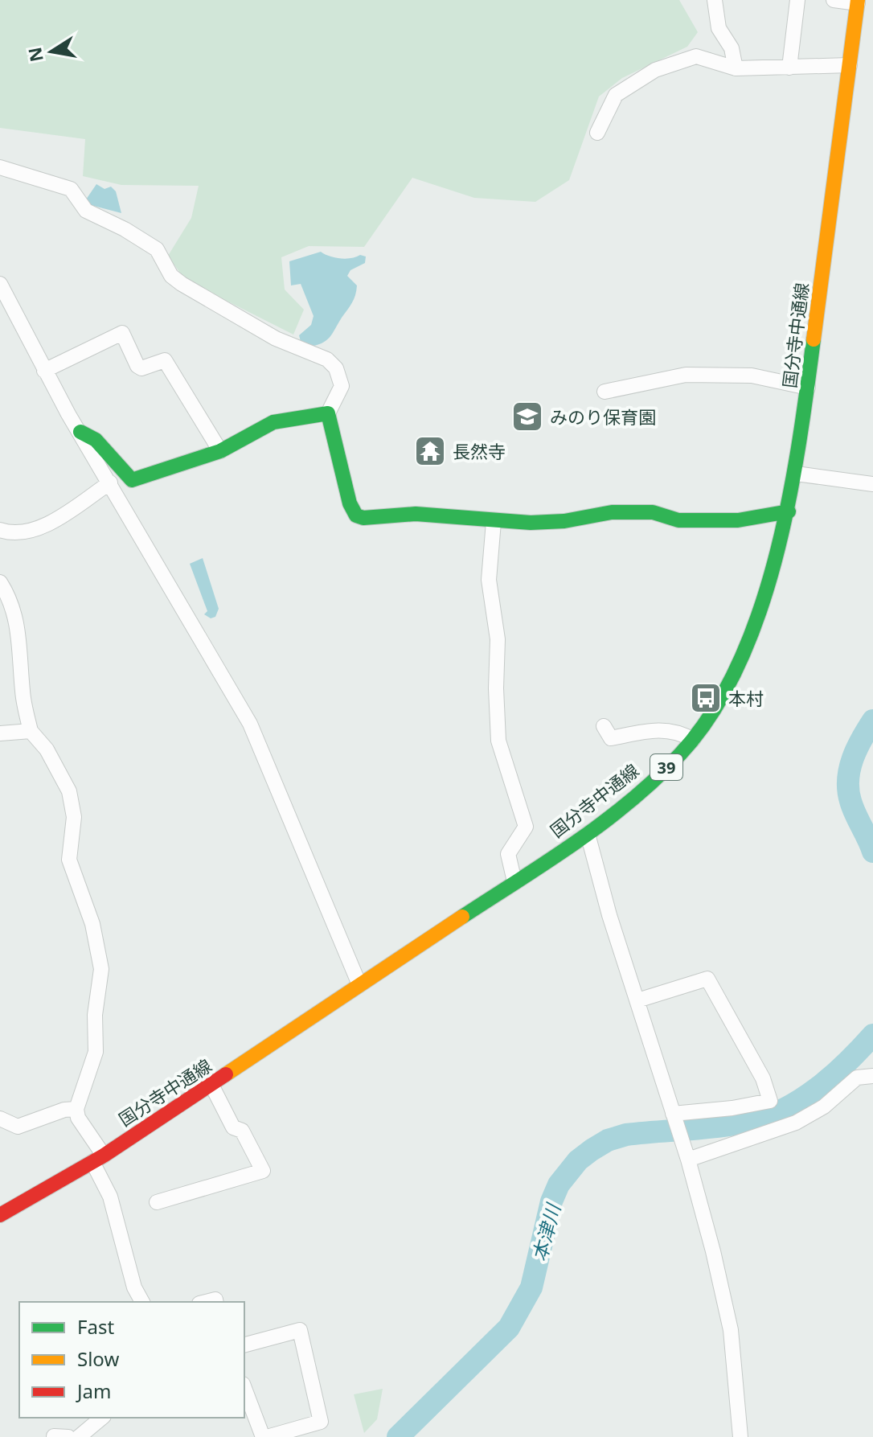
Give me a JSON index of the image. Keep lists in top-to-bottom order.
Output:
{
  "streets": {
    "main road": ["国分寺中通線", "39"]
  },
  "water": ["本津川"],
  "places": {
    "school or university": ["みのり保育園"],
    "temple": ["長然寺"],
    "bus stop": ["本村"]
  },
  "legend": ["Fast", "Slow", "Jam"],
  "north": "left"
}
